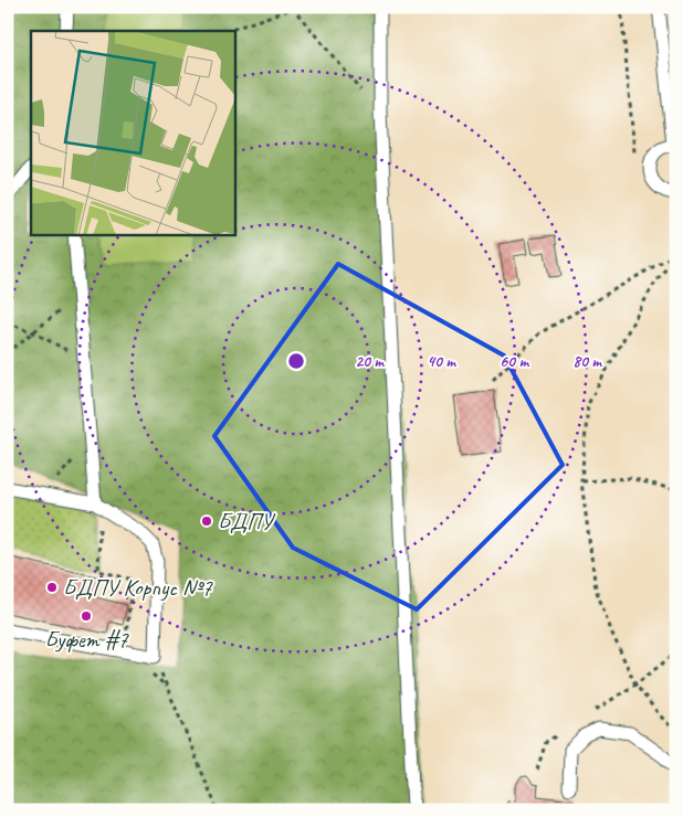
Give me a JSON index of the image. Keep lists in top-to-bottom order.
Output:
{
  "places": ["БДПУ", "БДПУ Корпус №7", "Буфет #7"],
  "rings": [
    "20 m",
    "40 m",
    "60 m",
    "80 m"
  ]
}
